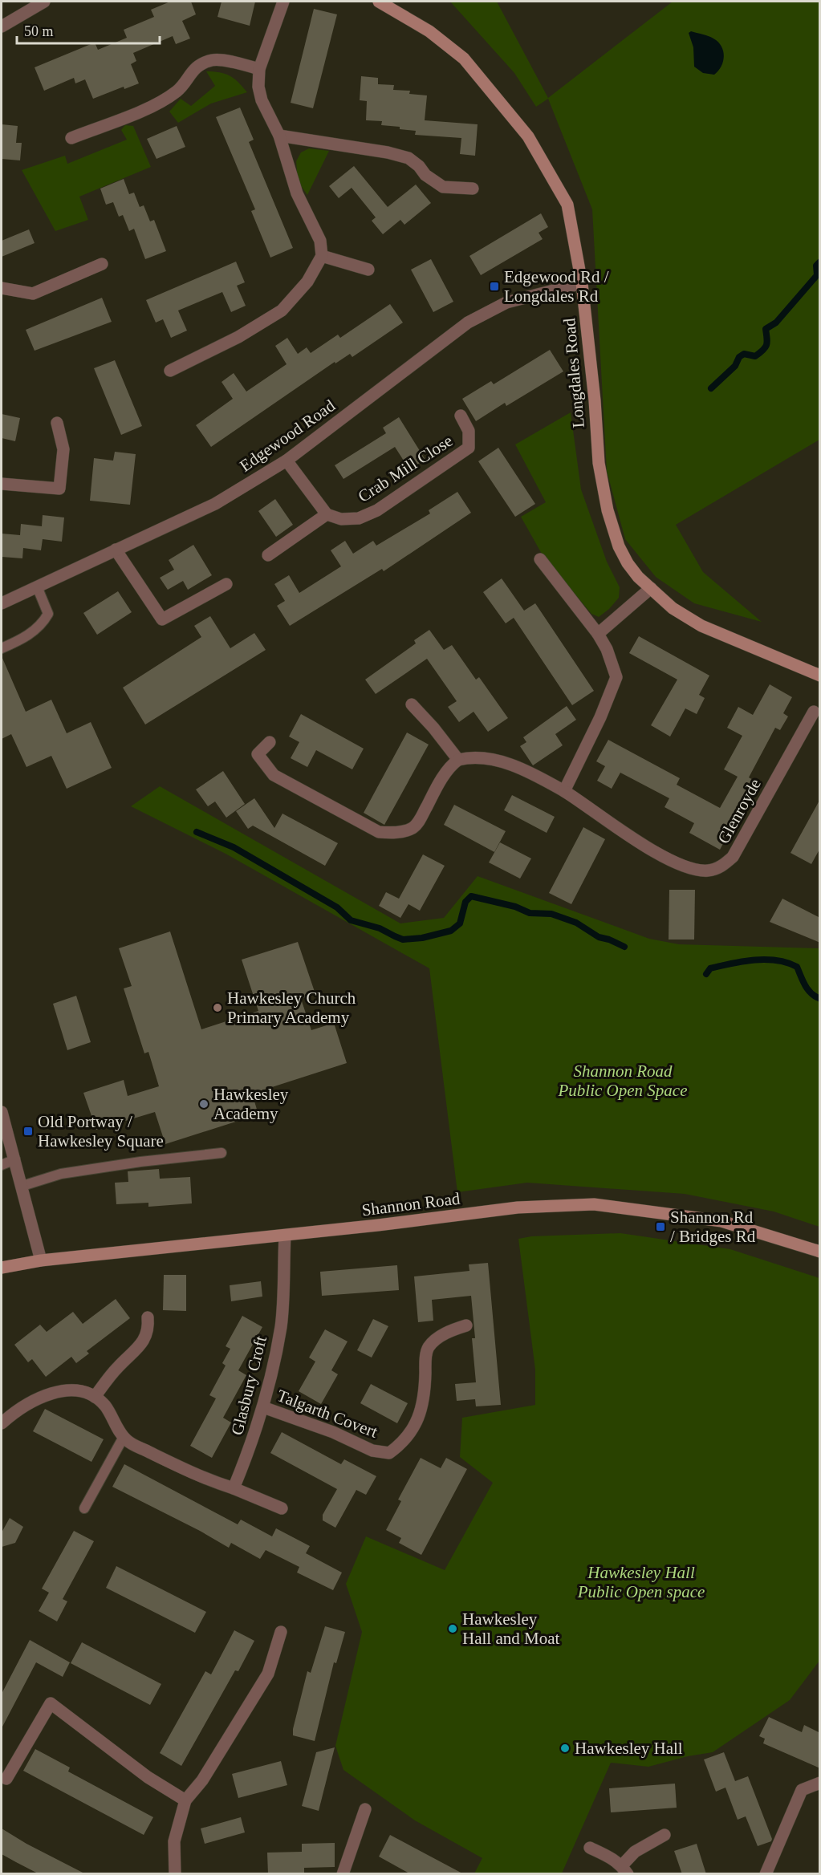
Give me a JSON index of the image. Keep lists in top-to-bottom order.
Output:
{
  "streets": {
    "street": [
      "Longdales Road",
      "Edgewood Road",
      "Crab Mill Close",
      "Glenroyde",
      "Shannon Road",
      "Glasbury Croft",
      "Talgarth Covert"
    ]
  },
  "crossings": [
    ["Longdales Road", "Edgewood Road"],
    ["Shannon Road", "Glasbury Croft"],
    ["Glasbury Croft", "Talgarth Covert"]
  ],
  "parks": ["Shannon Road Public Open Space", "Hawkesley Hall Public Open space"],
  "places": {
    "transit": ["Edgewood Rd / Longdales Rd", "Old Portway / Hawkesley Square", "Shannon Rd / Bridges Rd"],
    "other": [
      "Hawkesley Church Primary Academy",
      "Hawkesley Academy",
      "Hawkesley Hall and Moat",
      "Hawkesley Hall"
    ]
  },
  "scale_bar": "50 m"
}
